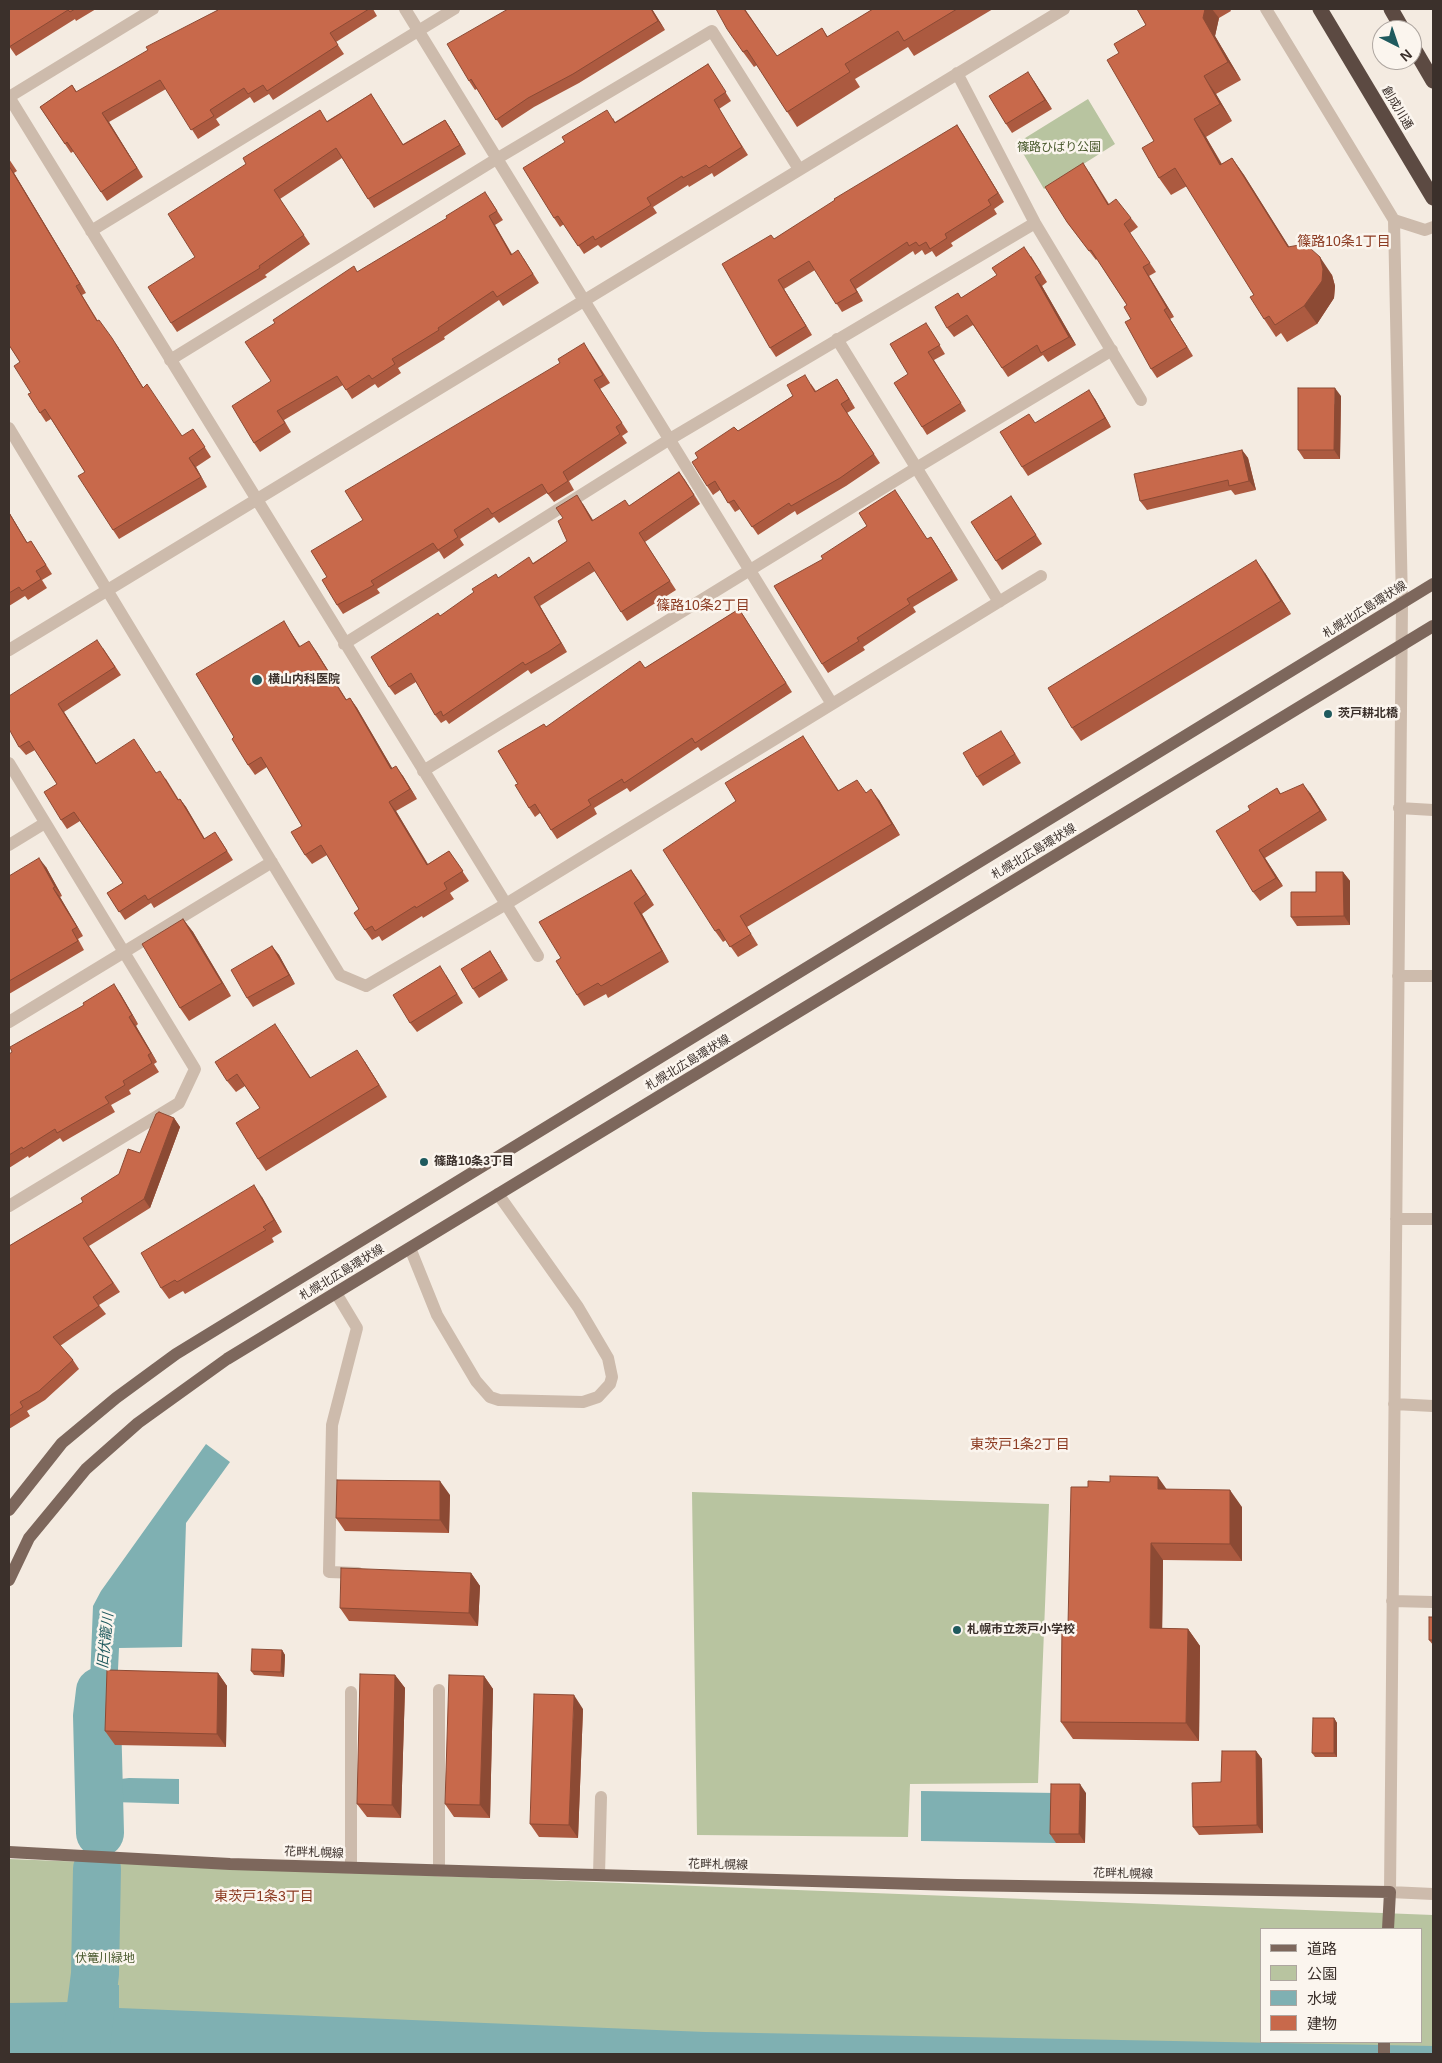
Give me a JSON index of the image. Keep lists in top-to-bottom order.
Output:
{
  "streets": {
    "highway": ["創成川通"],
    "main road": ["札幌北広島環状線", "花畔札幌線"]
  },
  "districts": [
    "篠路10条1丁目",
    "篠路10条2丁目",
    "東茨戸1条2丁目",
    "東茨戸1条3丁目"
  ],
  "water": ["旧伏籠川"],
  "parks": ["篠路ひばり公園", "伏篭川緑地"],
  "places": [
    "横山内科医院",
    "茨戸耕北橋",
    "篠路10条3丁目",
    "札幌市立茨戸小学校"
  ],
  "legend": [
    "道路",
    "公園",
    "水域",
    "建物"
  ],
  "north": "bottom right"
}
